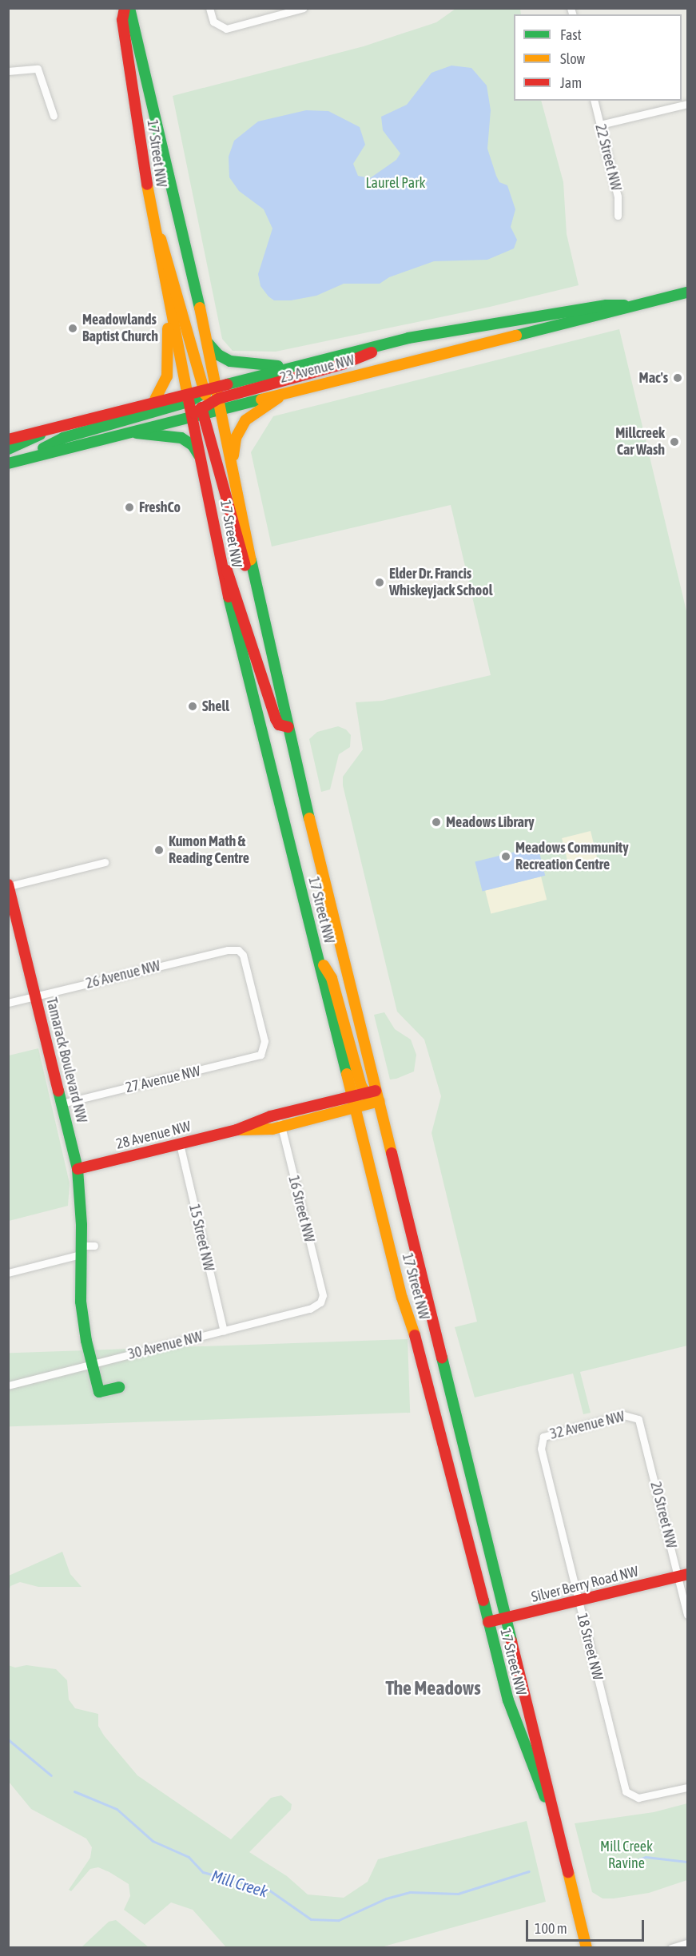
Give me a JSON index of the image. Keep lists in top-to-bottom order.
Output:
{
  "streets": {
    "main road": [
      "17 Street NW",
      "23 Avenue NW",
      "Tamarack Boulevard NW",
      "28 Avenue NW",
      "Silver Berry Road NW"
    ],
    "street": [
      "22 Street NW",
      "26 Avenue NW",
      "27 Avenue NW",
      "16 Street NW",
      "15 Street NW",
      "30 Avenue NW",
      "32 Avenue NW",
      "20 Street NW",
      "18 Street NW"
    ]
  },
  "crossings": [
    ["17 Street NW", "23 Avenue NW"],
    ["17 Street NW", "28 Avenue NW"],
    ["17 Street NW", "Silver Berry Road NW"],
    ["26 Avenue NW", "Tamarack Boulevard NW"],
    ["26 Avenue NW", "27 Avenue NW"],
    ["Tamarack Boulevard NW", "27 Avenue NW"],
    ["Tamarack Boulevard NW", "28 Avenue NW"],
    ["Tamarack Boulevard NW", "30 Avenue NW"],
    ["28 Avenue NW", "16 Street NW"],
    ["28 Avenue NW", "15 Street NW"],
    ["16 Street NW", "30 Avenue NW"],
    ["15 Street NW", "30 Avenue NW"],
    ["32 Avenue NW", "20 Street NW"],
    ["32 Avenue NW", "18 Street NW"],
    ["20 Street NW", "Silver Berry Road NW"],
    ["Silver Berry Road NW", "18 Street NW"]
  ],
  "districts": ["The Meadows"],
  "water": ["Mill Creek"],
  "parks": ["Laurel Park", "Mill Creek Ravine"],
  "places": [
    "Meadowlands Baptist Church",
    "Mac's",
    "Millcreek Car Wash",
    "FreshCo",
    "Elder Dr. Francis Whiskeyjack School",
    "Shell",
    "Meadows Library",
    "Kumon Math & Reading Centre",
    "Meadows Community Recreation Centre"
  ],
  "legend": ["Fast", "Slow", "Jam"],
  "scale_bar": "100 m"
}
